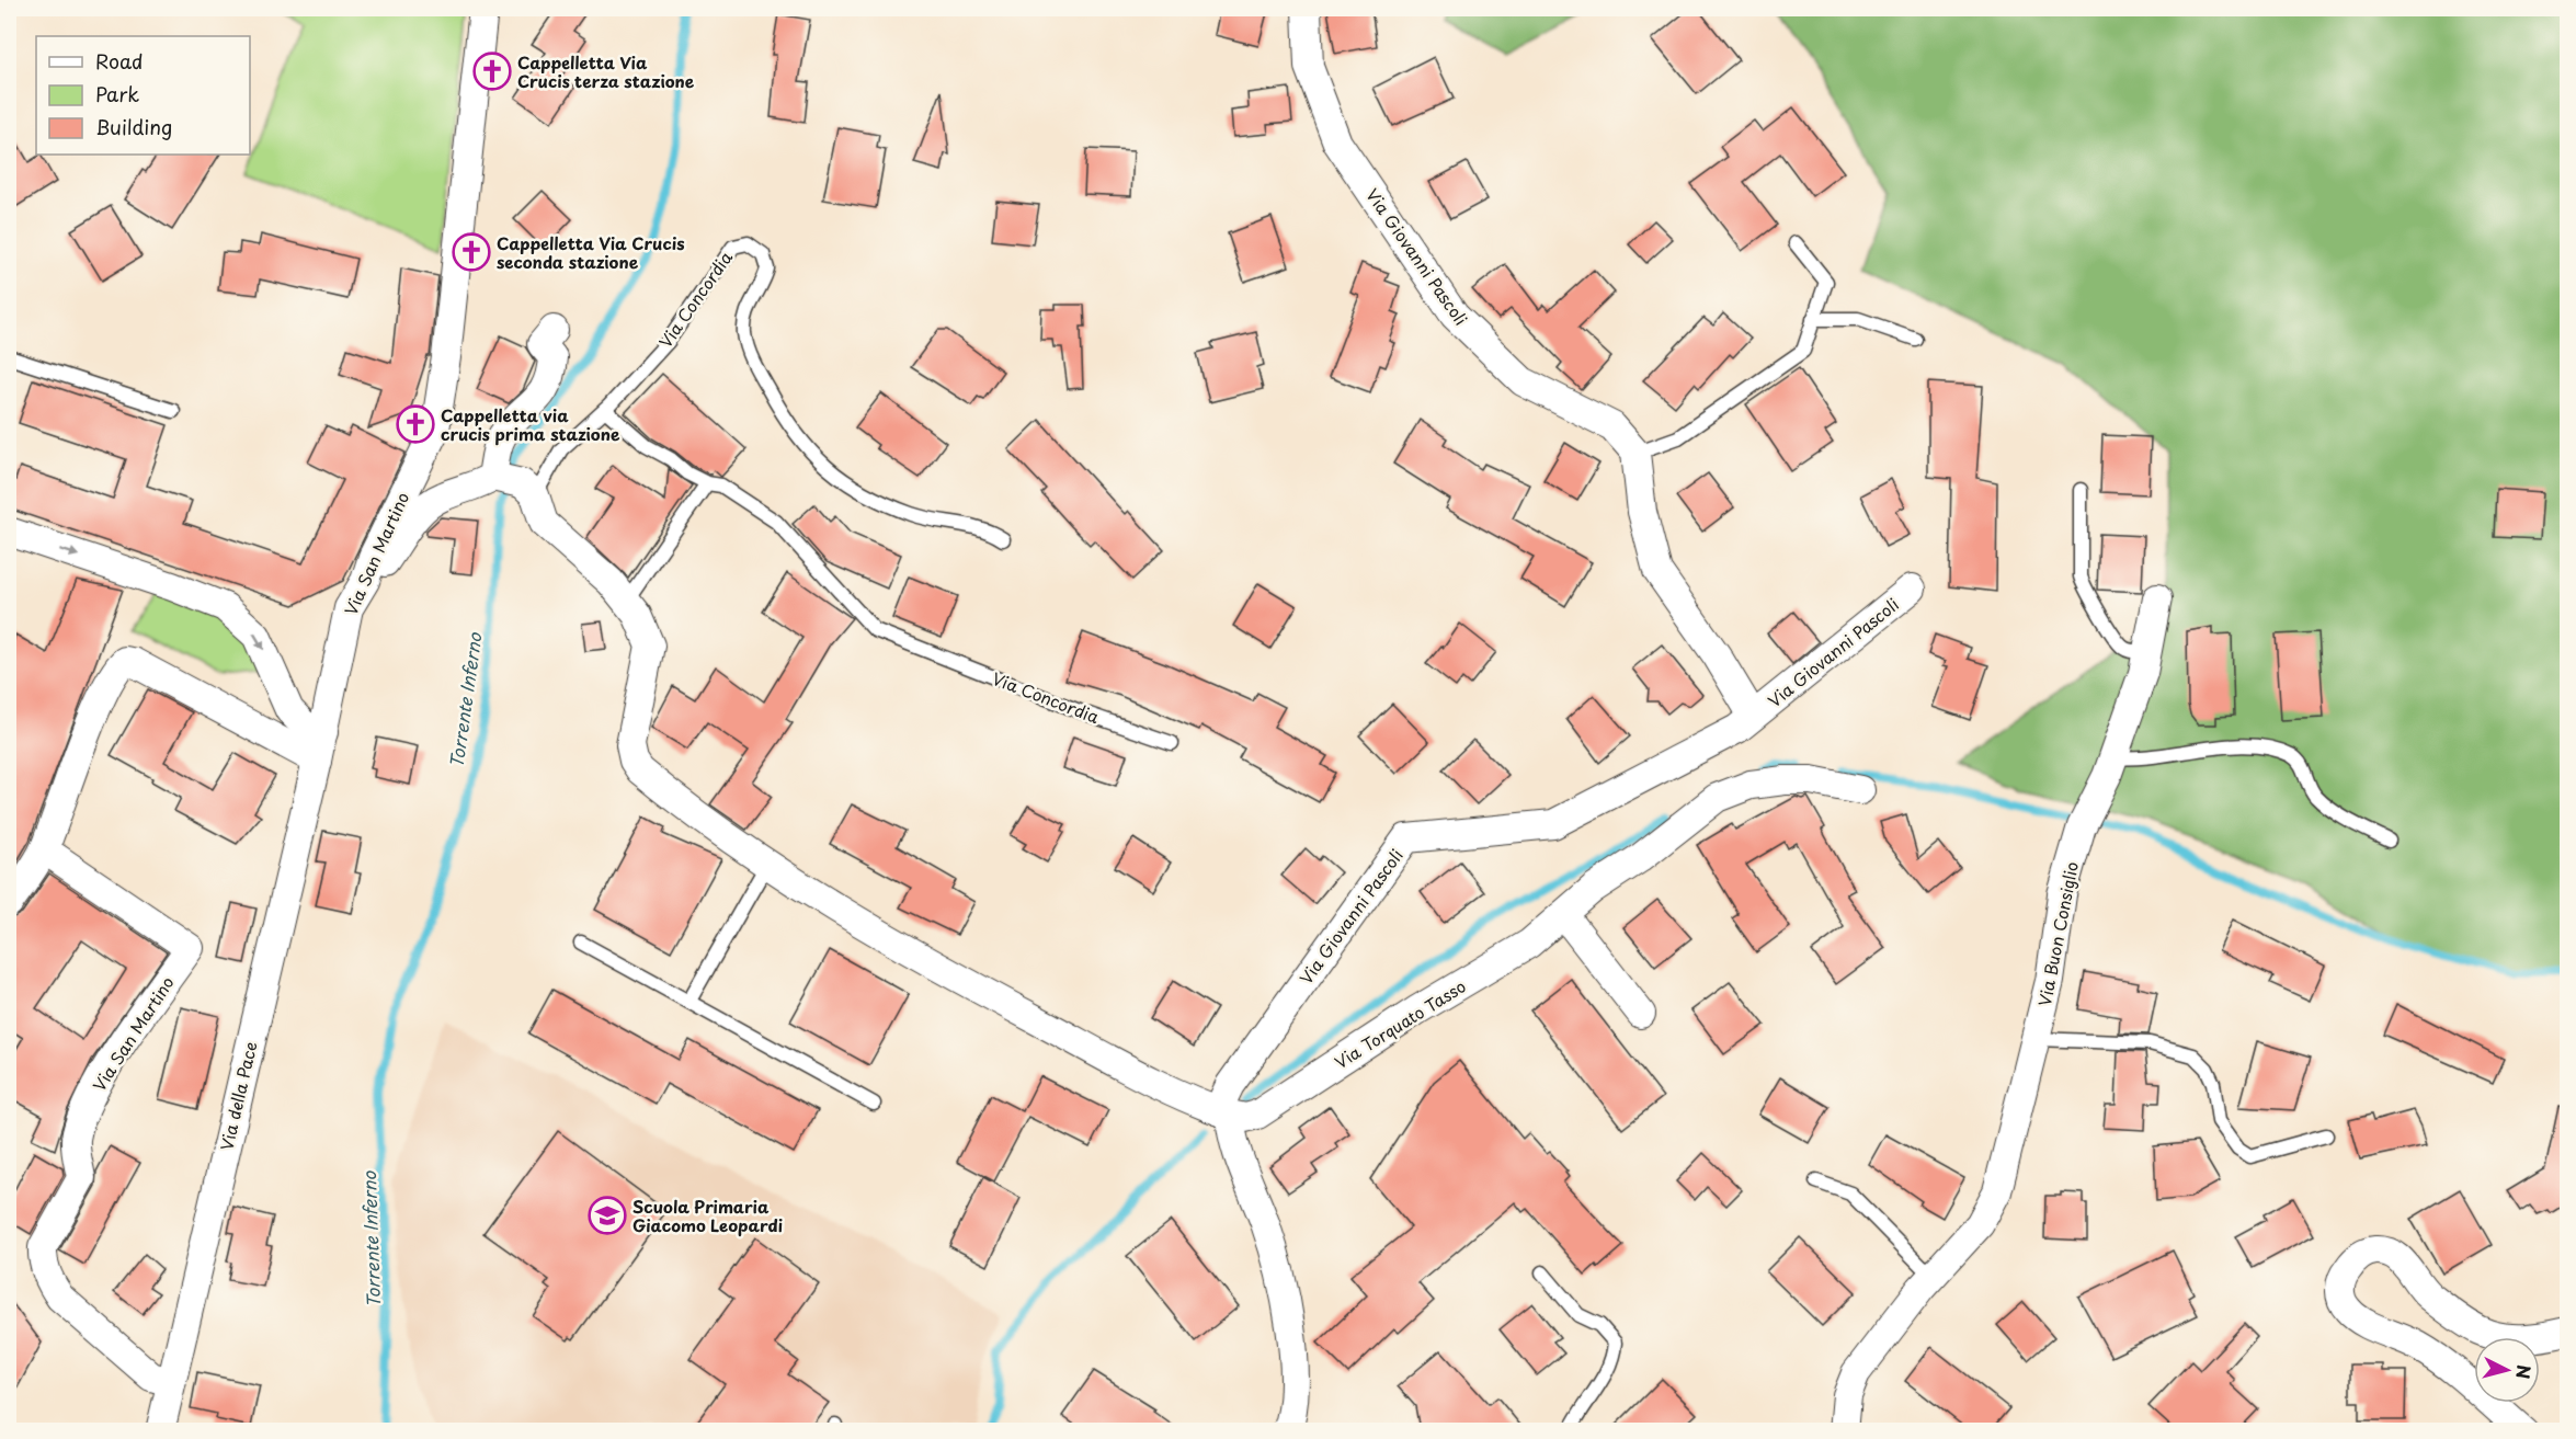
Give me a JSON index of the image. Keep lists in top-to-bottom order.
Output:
{
  "streets": {
    "street": [
      "Via Giovanni Pascoli",
      "Via San Martino",
      "Via Buon Consiglio",
      "Via Torquato Tasso",
      "Via della Pace"
    ],
    "lane": ["Via Concordia"]
  },
  "crossings": [
    ["Via Giovanni Pascoli", "Via Torquato Tasso"],
    ["Via San Martino", "Via della Pace"]
  ],
  "water": ["Torrente Inferno"],
  "places": {
    "church": ["Cappelletta Via Crucis terza stazione", "Cappelletta Via Crucis seconda stazione", "Cappelletta via crucis prima stazione"],
    "school or university": ["Scuola Primaria Giacomo Leopardi"]
  },
  "legend": ["Road", "Park", "Building"],
  "north": "right"
}
